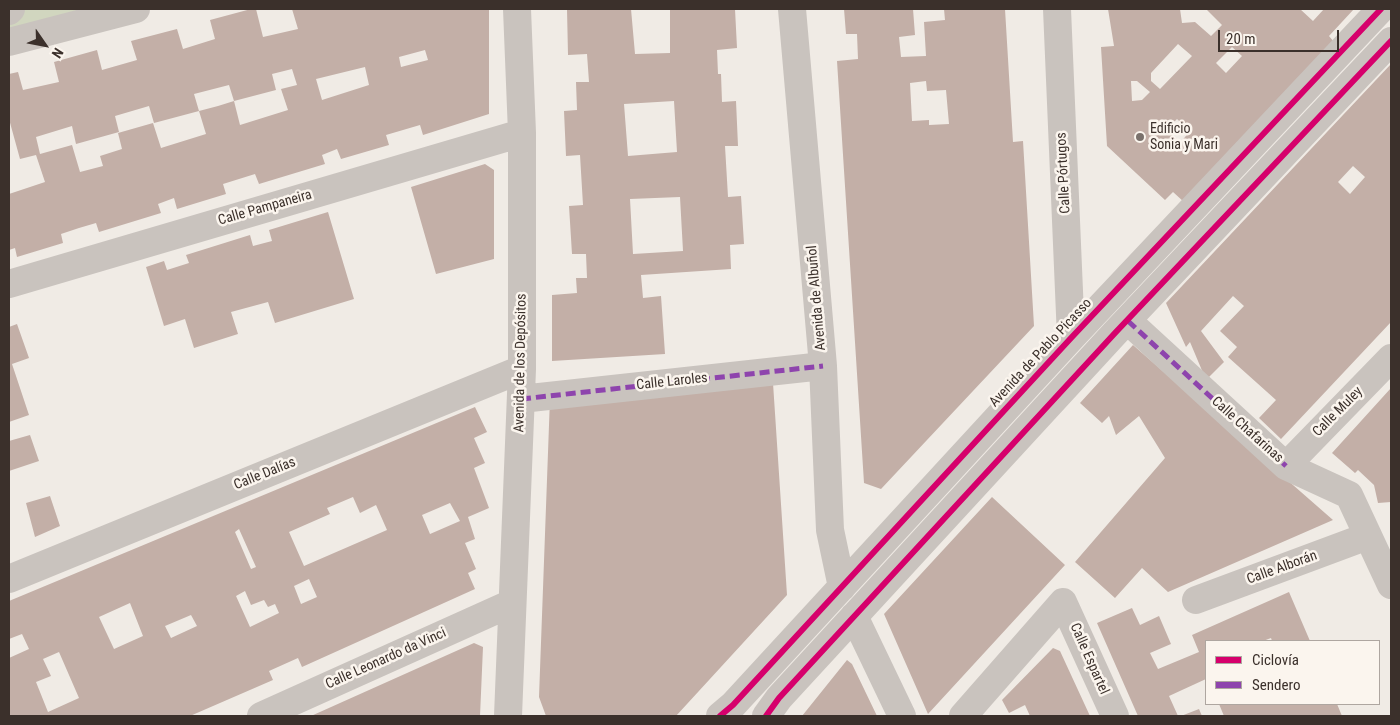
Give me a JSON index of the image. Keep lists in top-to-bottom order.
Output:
{
  "streets": {
    "street": [
      "Calle Pórtugos",
      "Calle Pampaneira",
      "Avenida de Albuñol",
      "Avenida de Pablo Picasso",
      "Avenida de los Depósitos",
      "Calle Laroles",
      "Calle Muley",
      "Calle Chafarinas",
      "Calle Dalías",
      "Calle Alborán",
      "Calle Leonardo da Vinci",
      "Calle Espartel"
    ]
  },
  "crossings": [
    ["Calle Pórtugos", "Avenida de Pablo Picasso"],
    ["Calle Pampaneira", "Avenida de los Depósitos"],
    ["Avenida de Albuñol", "Avenida de Pablo Picasso"],
    ["Avenida de Albuñol", "Calle Laroles"],
    ["Avenida de los Depósitos", "Calle Laroles"],
    ["Avenida de los Depósitos", "Calle Dalías"],
    ["Avenida de los Depósitos", "Calle Leonardo da Vinci"],
    ["Calle Muley", "Calle Chafarinas"],
    ["Calle Chafarinas", "Calle Alborán"]
  ],
  "places": ["Edificio Sonia y Mari"],
  "legend": ["Ciclovía", "Sendero"],
  "scale_bar": "20 m",
  "north": "bottom right"
}
